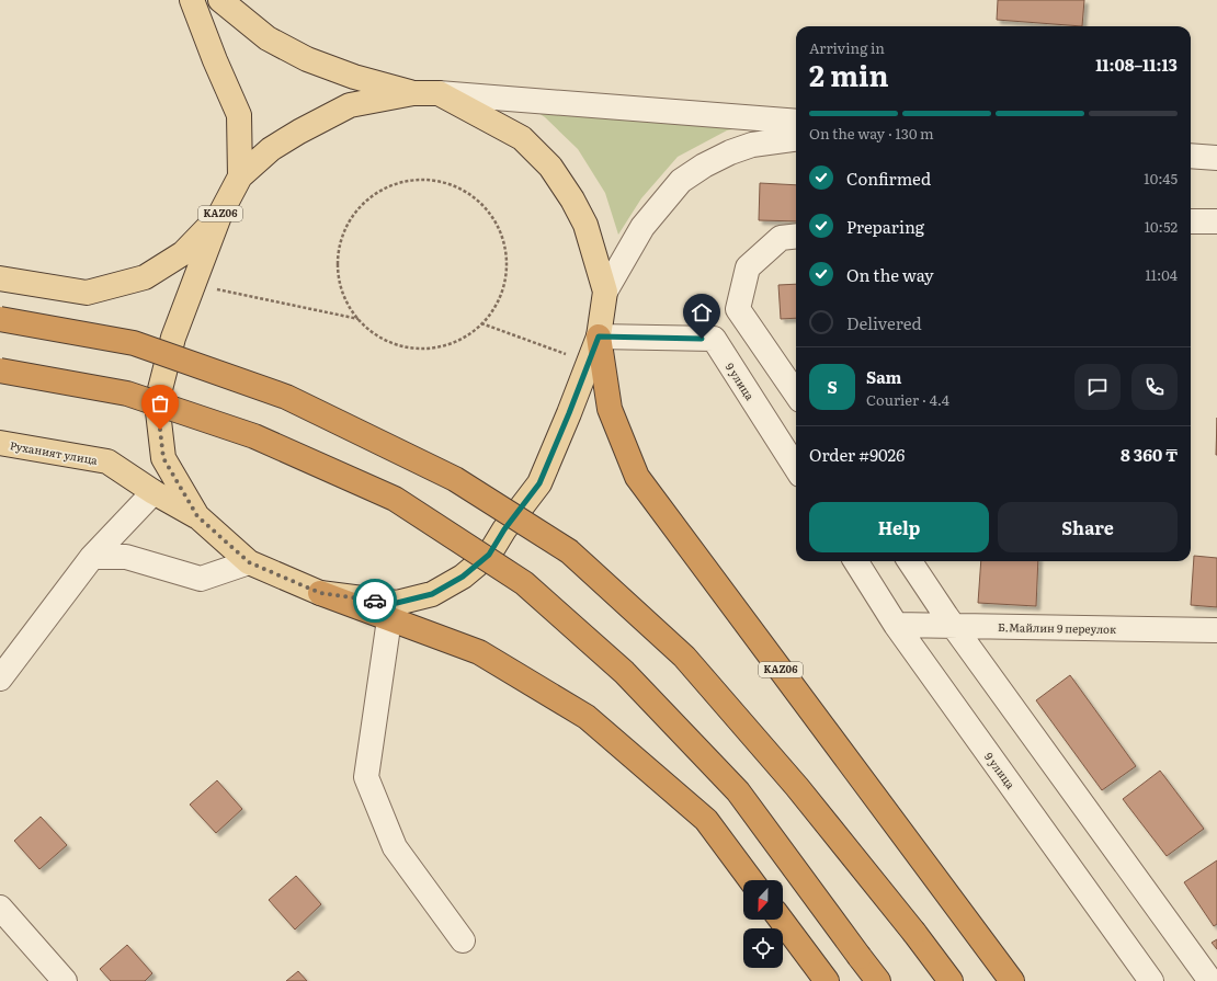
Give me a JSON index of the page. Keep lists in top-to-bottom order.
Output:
{
  "streets": {
    "highway": ["KАZ06"],
    "main road": ["Руханият улица"],
    "street": ["9 улица", "Б.Майлин 9 переулок"]
  },
  "crossings": [
    ["KАZ06", "9 улица"],
    ["KАZ06", "Руханият улица"],
    ["9 улица", "Б.Майлин 9 переулок"]
  ],
  "north": "bottom",
  "page": {
    "heading": ["2 min", "Arriving in", "11:08–11:13"],
    "panel": [
      "Sam",
      "Courier · 4.4",
      "Order #9026",
      "8 360 ₸"
    ],
    "bar": "On the way · 130 m",
    "list": [
      ["Confirmed", "10:45"],
      ["Preparing", "10:52"],
      ["On the way", "11:04"],
      "Delivered"
    ],
    "round": "S",
    "buttons": ["Help", "Share"]
  }
}
